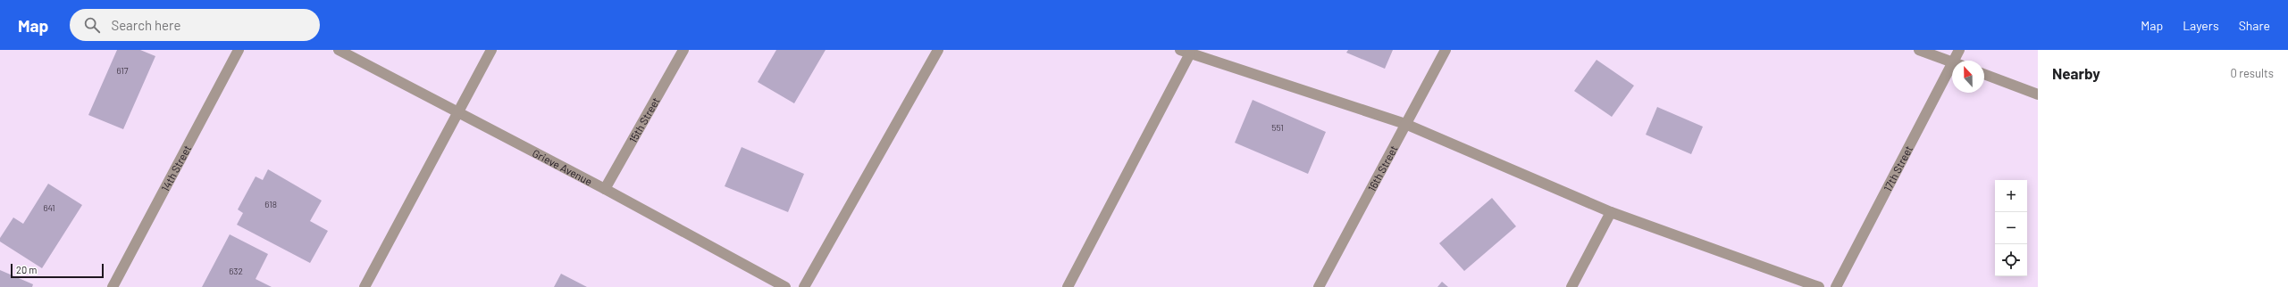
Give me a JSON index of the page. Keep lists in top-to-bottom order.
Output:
{
  "streets": {
    "street": [
      "15th Street",
      "Grieve Avenue",
      "14th Street",
      "16th Street",
      "17th Street"
    ]
  },
  "crossings": [
    ["15th Street", "Grieve Avenue"]
  ],
  "house_numbers": [
    "617",
    "551",
    "618",
    "641",
    "632"
  ],
  "scale_bar": "20 m",
  "north": "top",
  "page": {
    "header": "Map",
    "search": "Search here",
    "nav": ["Map", "Layers", "Share"],
    "heading": ["Nearby", "0 results"],
    "map_buttons": ["+", "−"],
    "scale": "20 m"
  }
}
